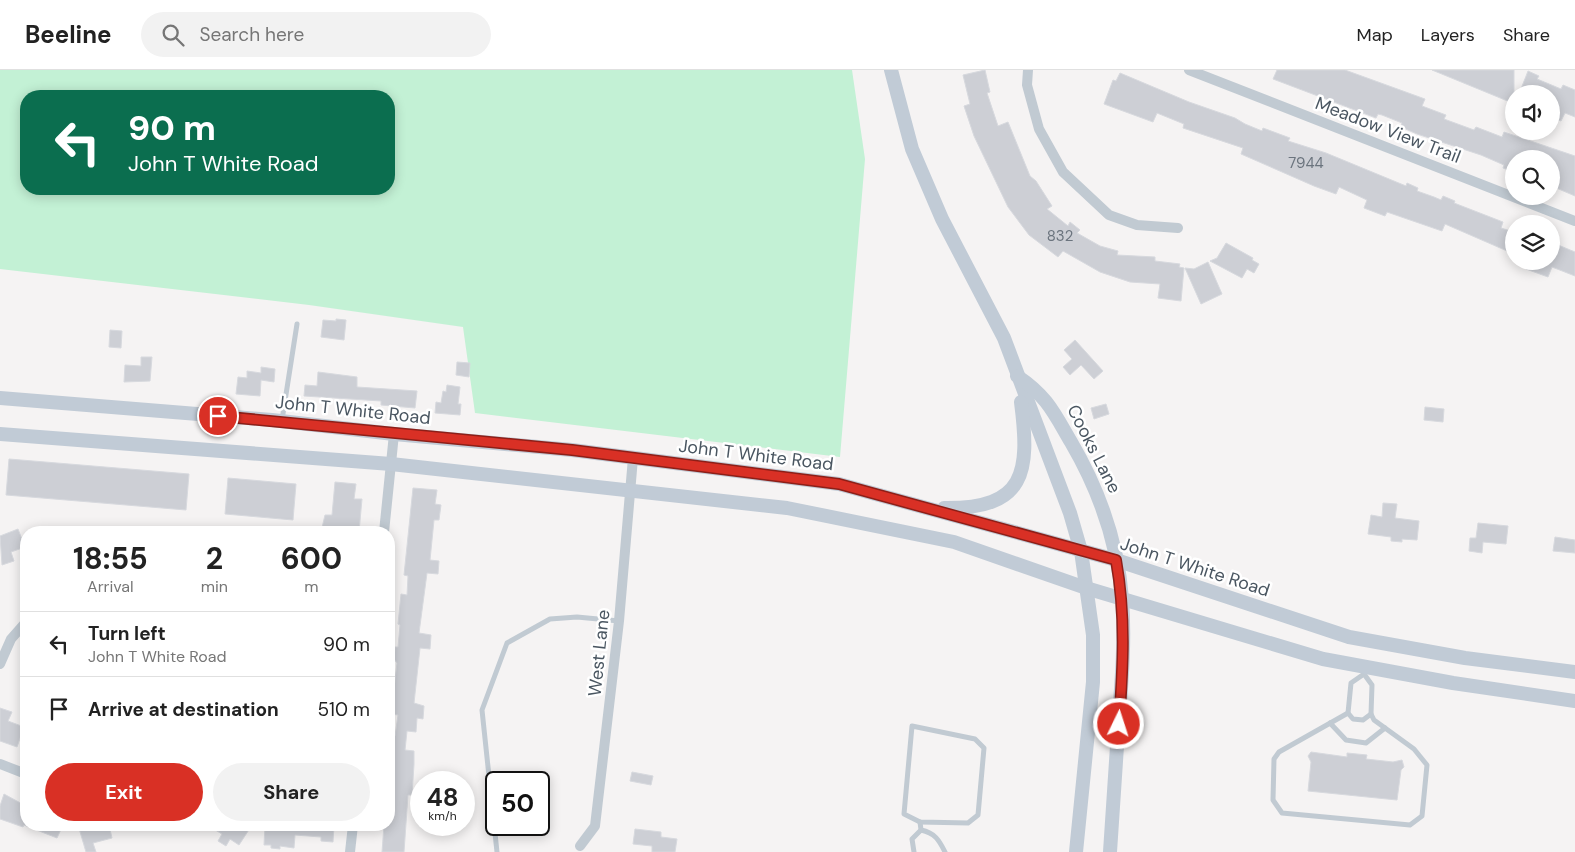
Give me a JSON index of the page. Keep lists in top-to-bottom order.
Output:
{
  "streets": {
    "main road": ["John T White Road", "Cooks Lane"],
    "street": ["Meadow View Trail", "West Lane"]
  },
  "crossings": [
    ["John T White Road", "Cooks Lane"],
    ["John T White Road", "West Lane"]
  ],
  "house_numbers": ["7944", "832"],
  "page": {
    "header": "Beeline",
    "search": "Search here",
    "nav": ["Map", "Layers", "Share"],
    "turn": ["90 m", "John T White Road"],
    "eta": [
      "18:55",
      "Arrival",
      "2",
      "min",
      "600",
      "m"
    ],
    "list": [
      {
        "name": "Turn left",
        "note": "John T White Road",
        "value": "90 m"
      },
      {
        "name": "Arrive at destination",
        "value": "510 m"
      }
    ],
    "buttons": ["Exit", "Share"],
    "speed": "48 km/h",
    "limit": "50"
  }
}
